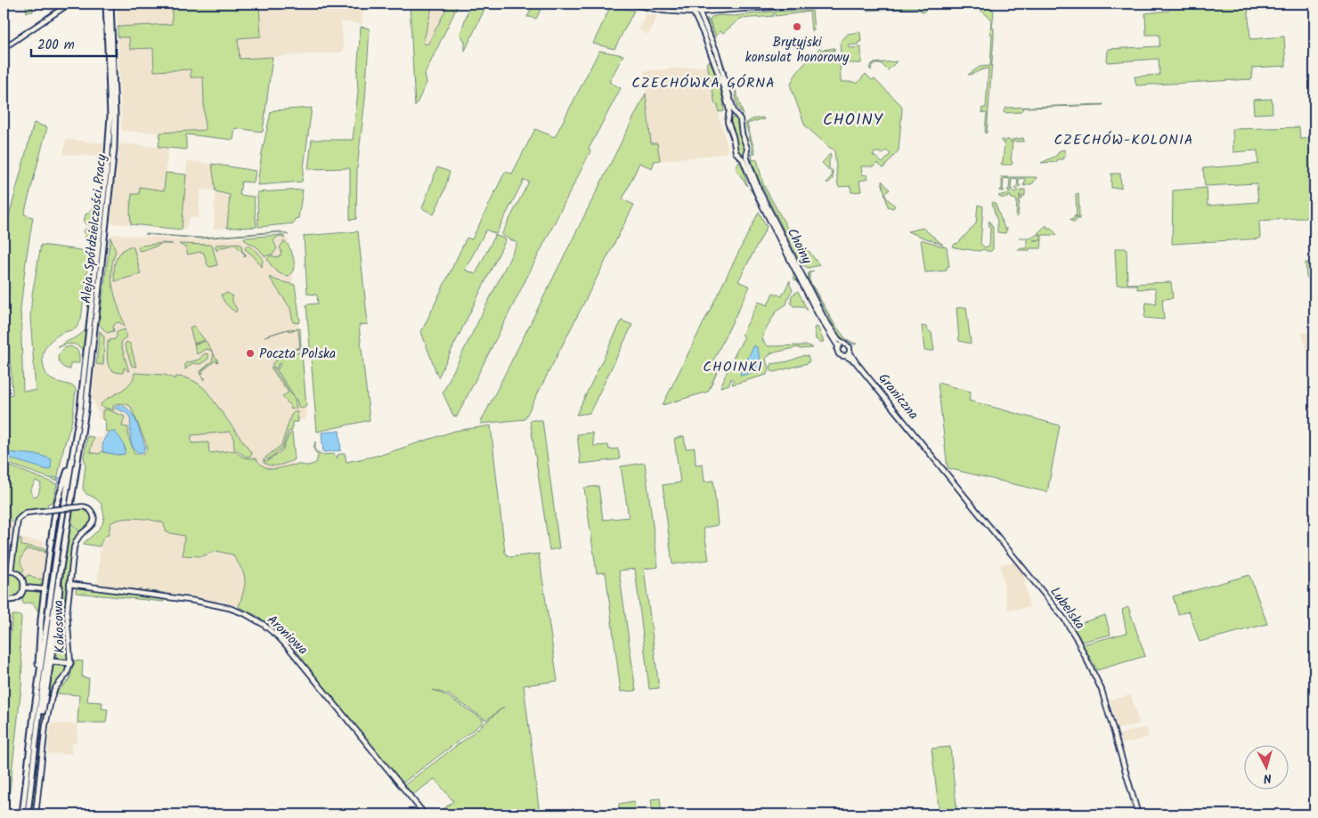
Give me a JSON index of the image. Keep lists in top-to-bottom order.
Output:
{
  "streets": {
    "main road": ["Aleja Spółdzielczości Pracy"],
    "street": [
      "Choiny",
      "Graniczna",
      "Lubelska",
      "Kokosowa",
      "Aroniowa"
    ]
  },
  "crossings": [
    ["Choiny", "Graniczna"],
    ["Graniczna", "Lubelska"],
    ["Kokosowa", "Aroniowa"]
  ],
  "districts": [
    "CZECHÓWKA GÓRNA",
    "CHOINY",
    "CZECHÓW-KOLONIA",
    "CHOINKI"
  ],
  "places": ["Brytyjski konsulat honorowy", "Poczta Polska"],
  "scale_bar": "200 m",
  "north": "bottom"
}
